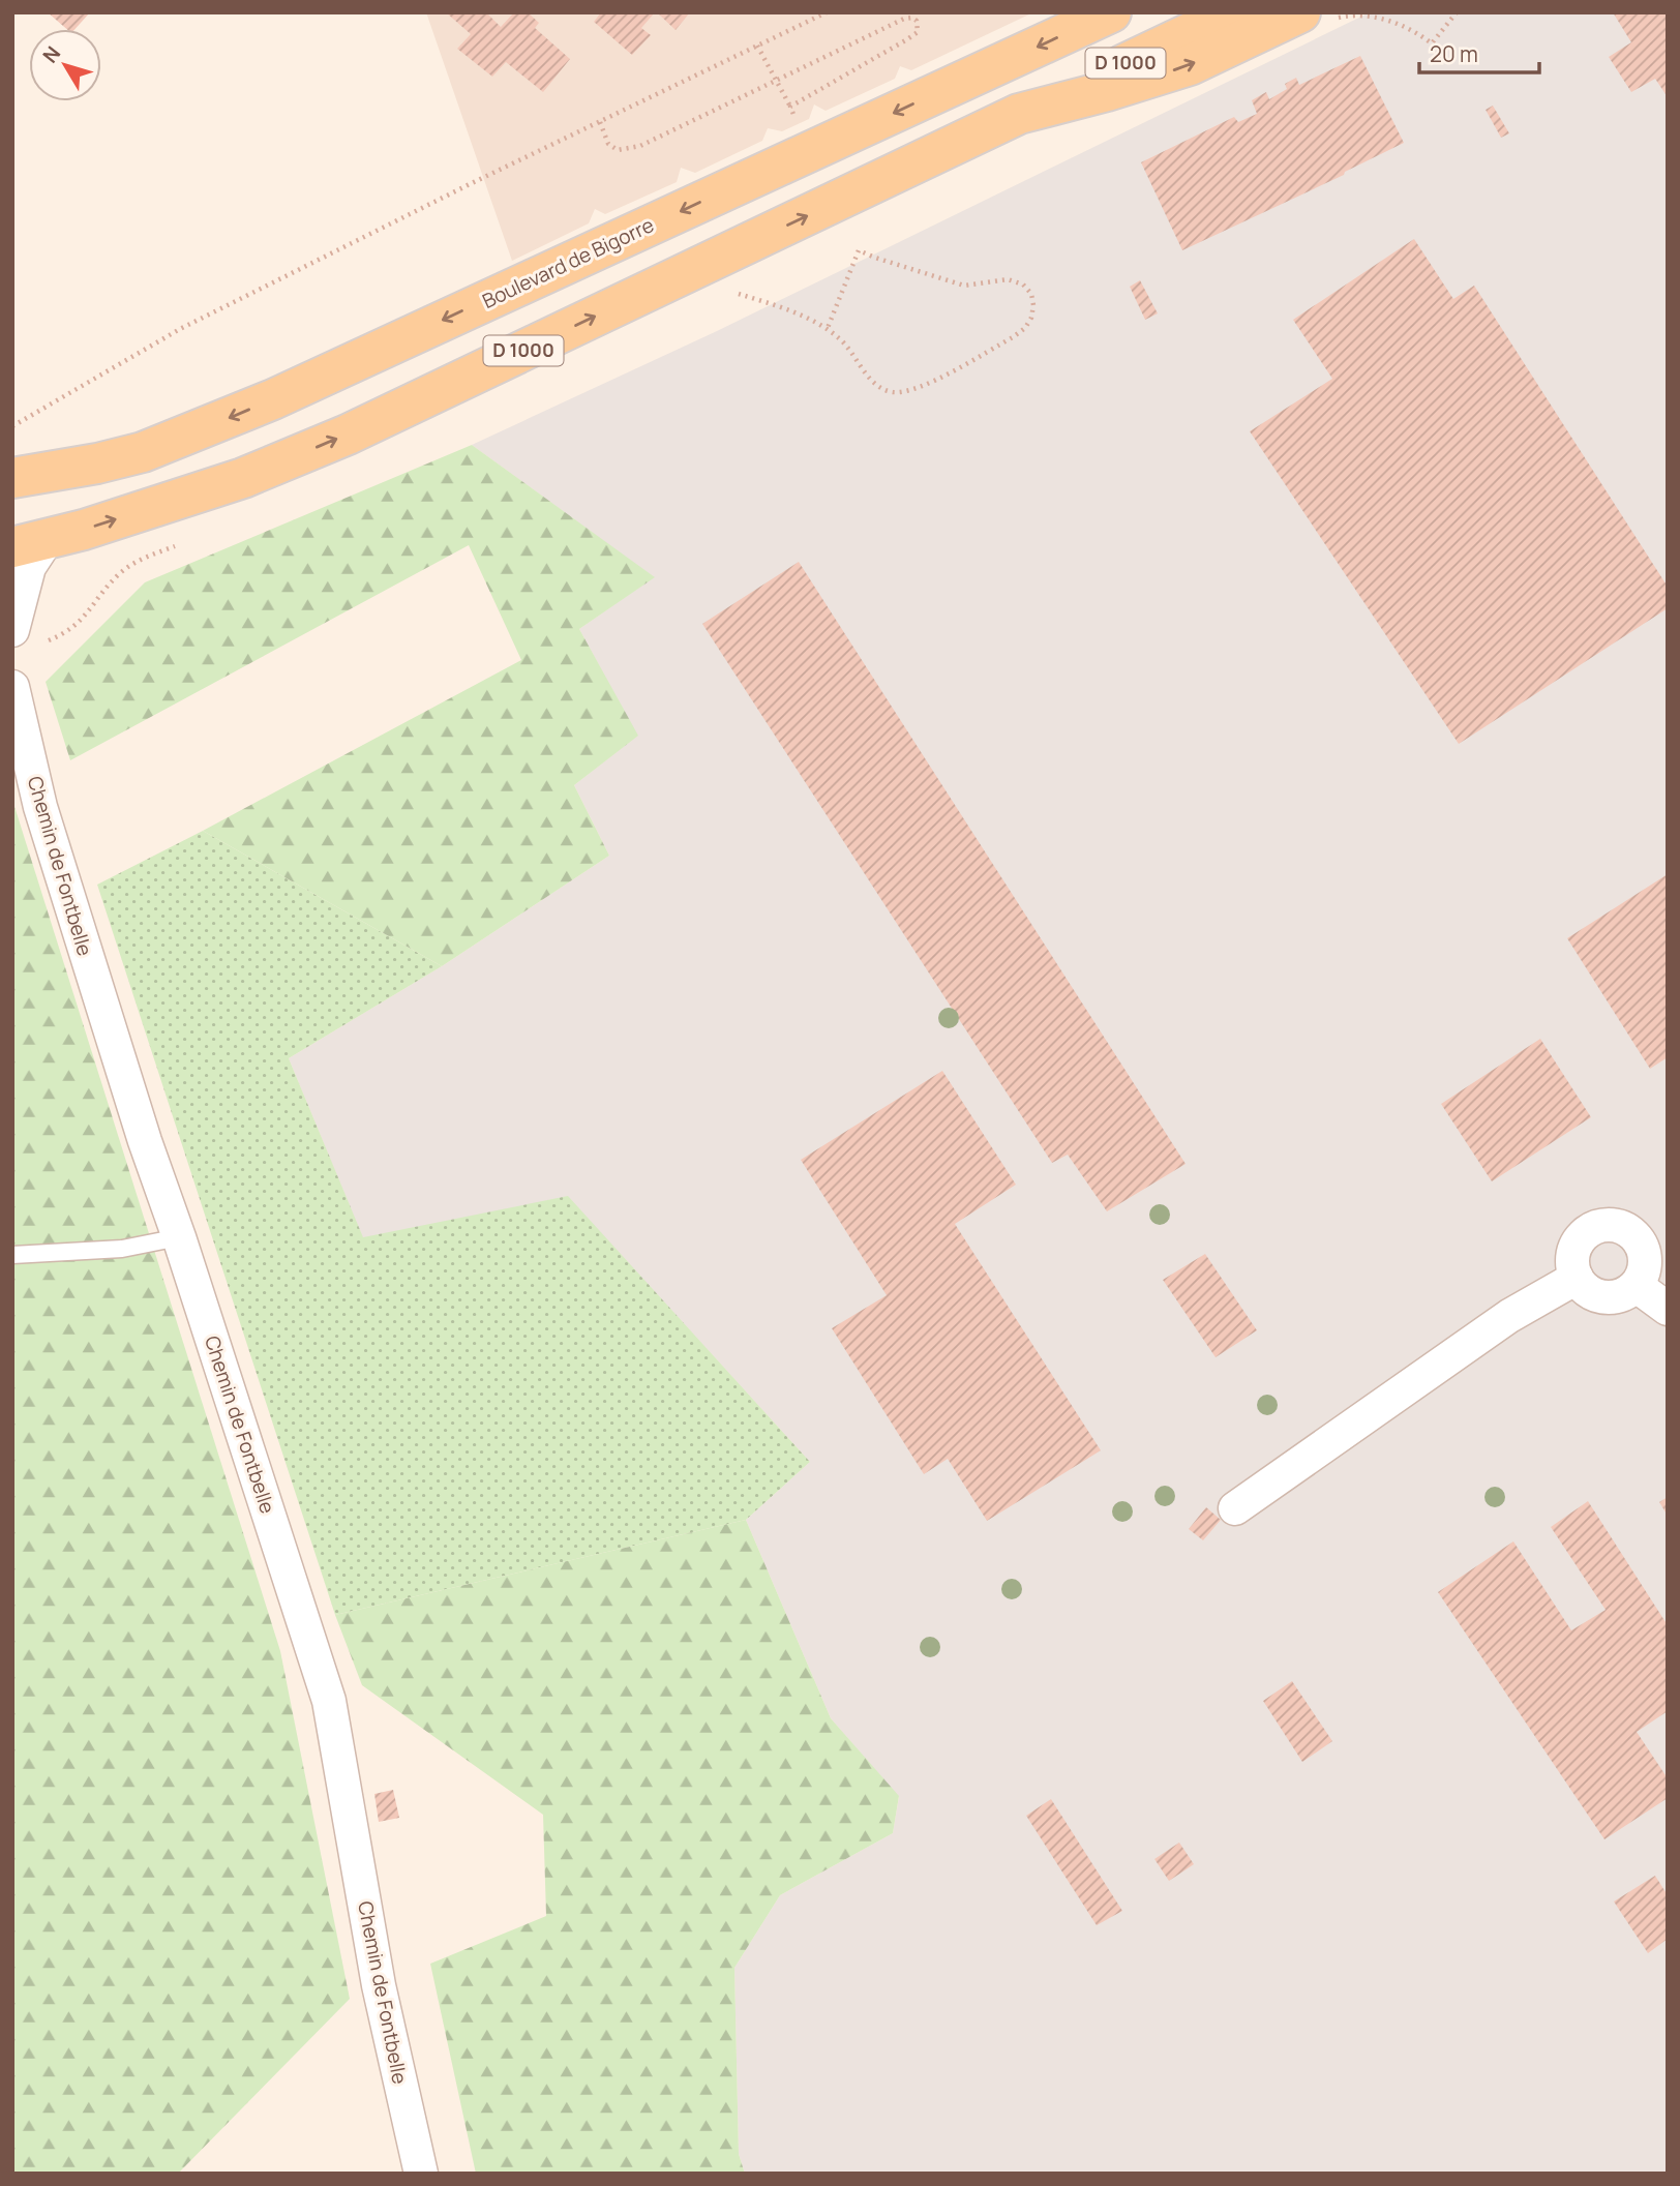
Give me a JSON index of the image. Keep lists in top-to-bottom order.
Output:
{
  "streets": {
    "main road": ["D 1000", "Boulevard de Bigorre"],
    "street": ["Chemin de Fontbelle"]
  },
  "scale_bar": "20 m",
  "north": "top left"
}
